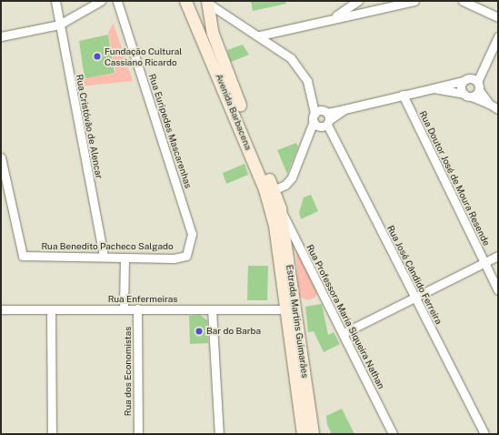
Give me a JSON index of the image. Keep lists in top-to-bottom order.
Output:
{
  "streets": {
    "main road": ["Avenida Barbacena", "Estrada Martins Guimarães"],
    "street": [
      "Rua Cristóvão de Alencar",
      "Rua Euripedes Mascarenhas",
      "Rua Doutor José de Moura Resende",
      "Rua Benedito Pacheco Salgado",
      "Rua José Cândido Ferreira",
      "Rua Enfermeiras",
      "Rua Professora Maria Siqueira Nathan",
      "Rua dos Economistas"
    ]
  },
  "crossings": [
    ["Avenida Barbacena", "Rua Professora Maria Siqueira Nathan"],
    ["Avenida Barbacena", "Estrada Martins Guimarães"],
    ["Rua Cristóvão de Alencar", "Rua Benedito Pacheco Salgado"],
    ["Rua Euripedes Mascarenhas", "Rua Benedito Pacheco Salgado"],
    ["Rua Enfermeiras", "Estrada Martins Guimarães"],
    ["Rua Enfermeiras", "Rua dos Economistas"],
    ["Rua Professora Maria Siqueira Nathan", "Estrada Martins Guimarães"]
  ],
  "places": ["Fundação Cultural Cassiano Ricardo", "Bar do Barba"]
}
